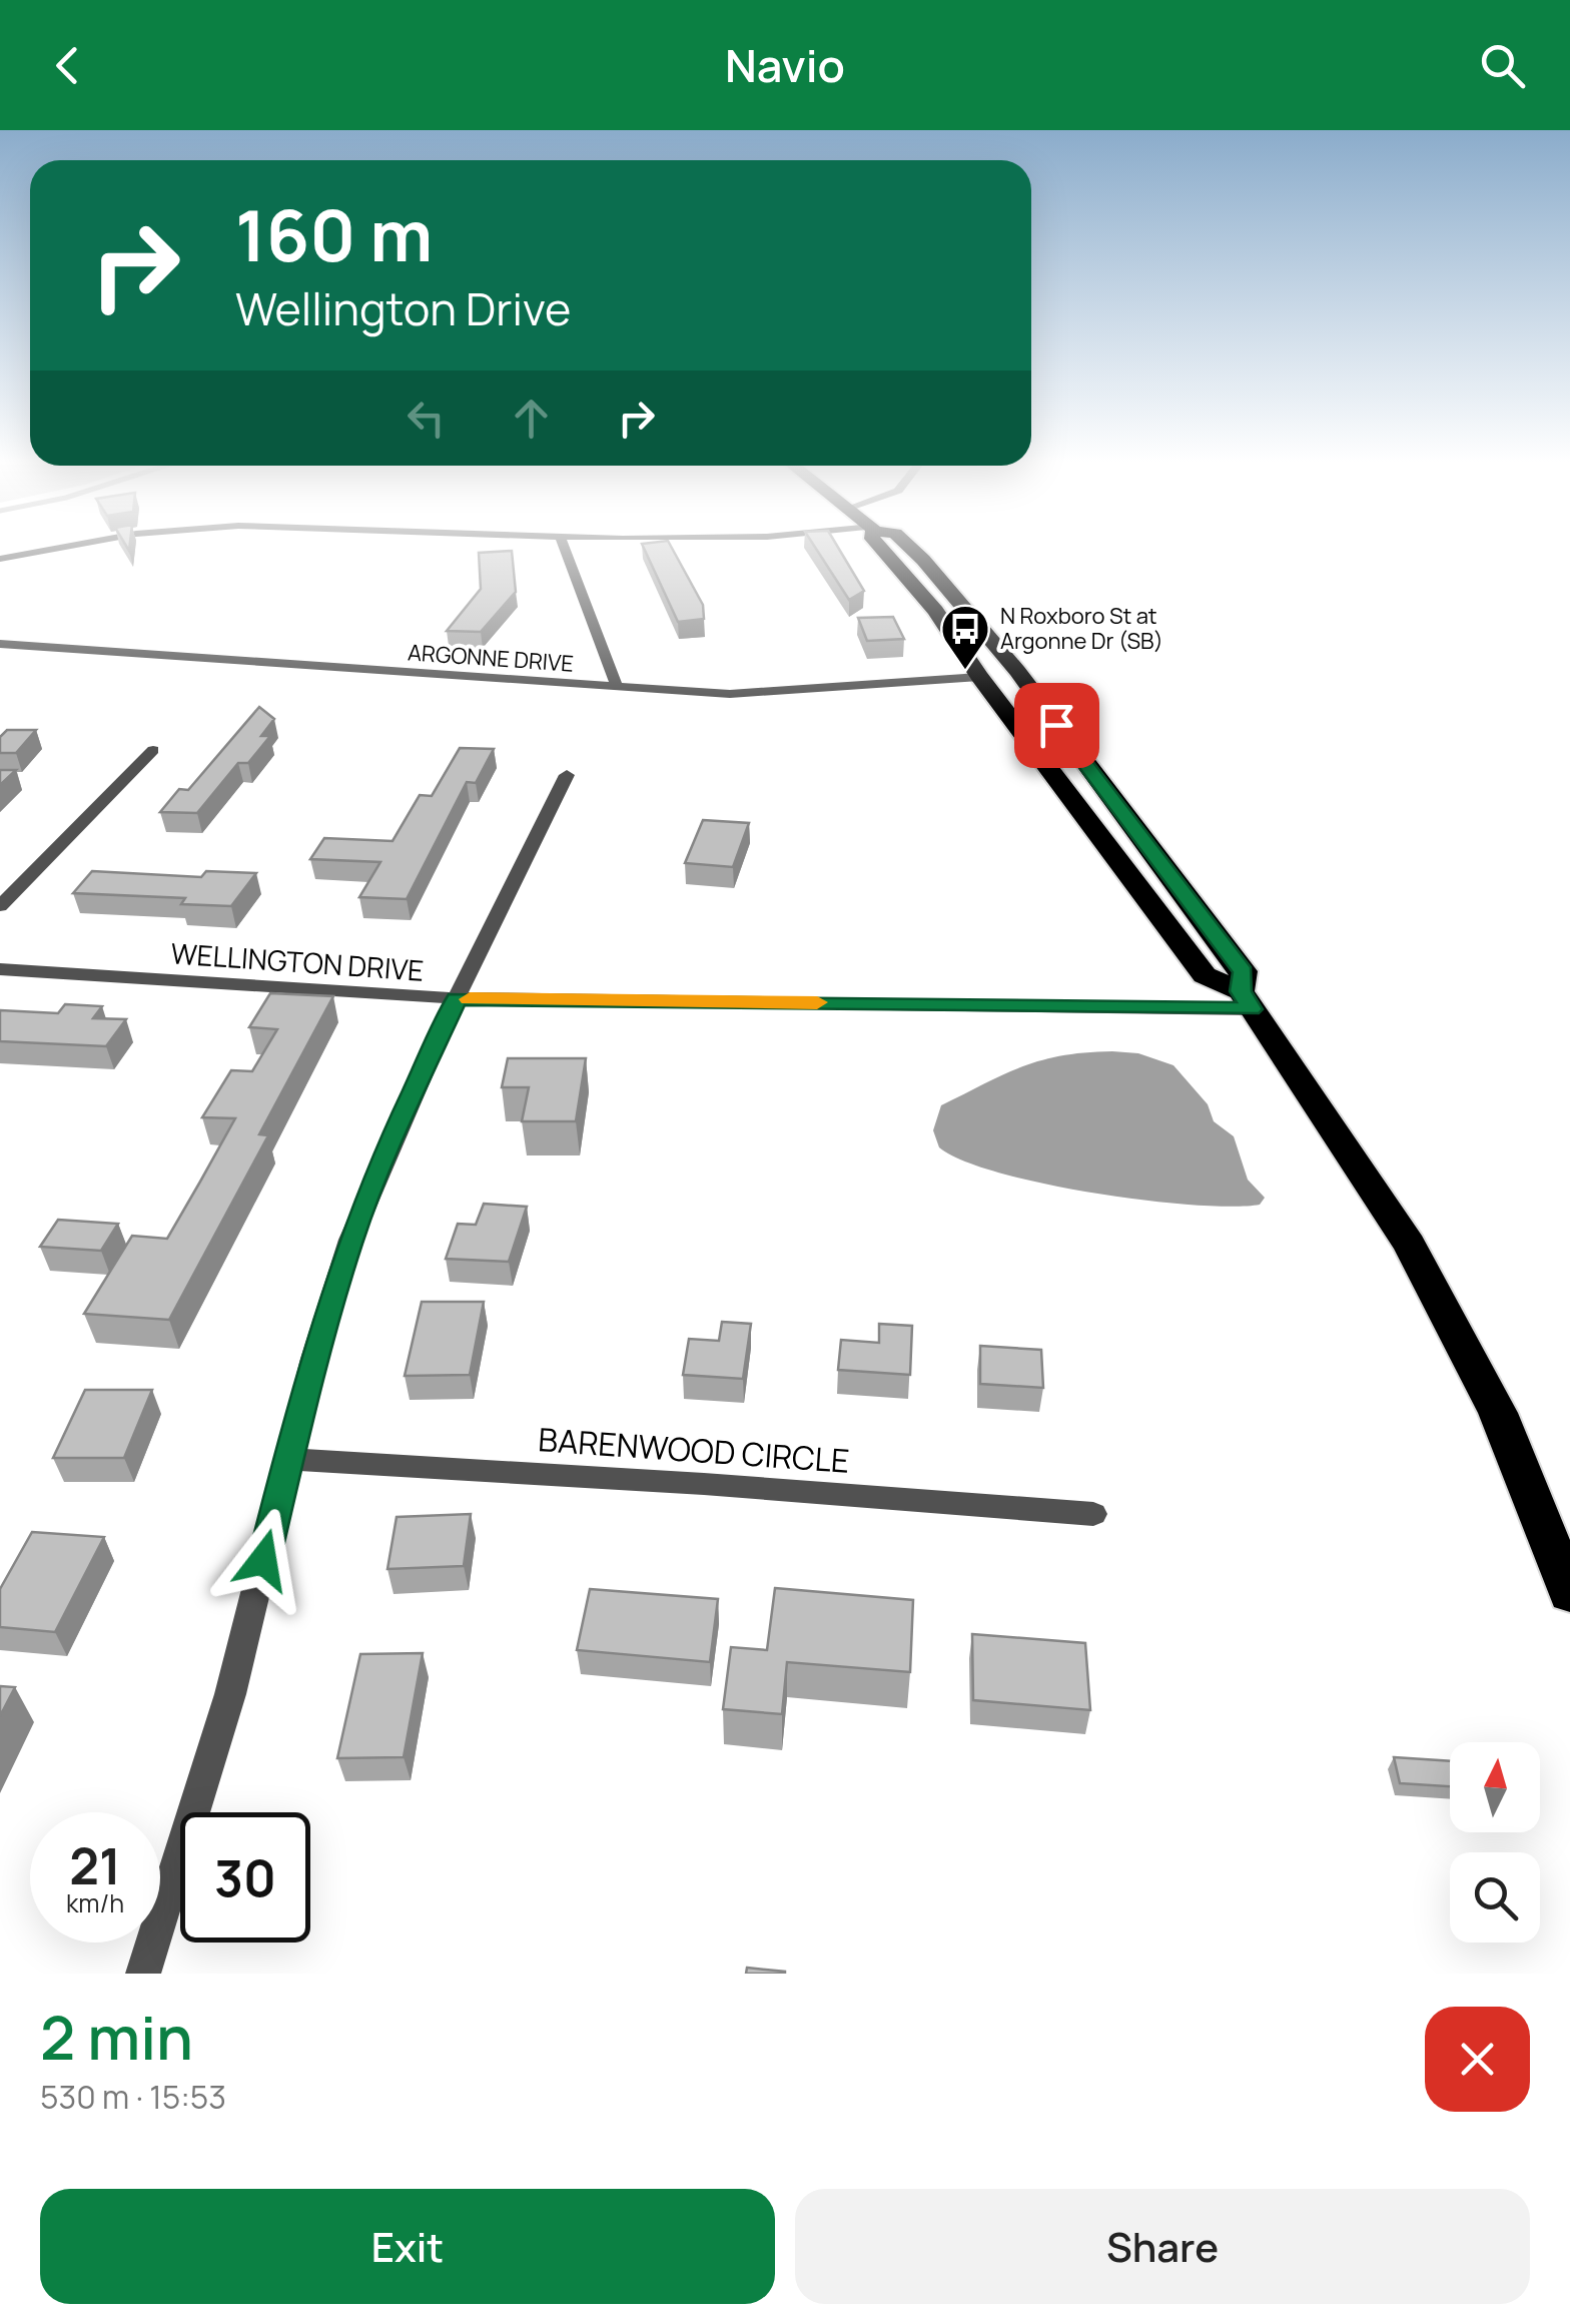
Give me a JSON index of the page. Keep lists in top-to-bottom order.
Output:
{
  "streets": {
    "street": ["ARGONNE DRIVE", "WELLINGTON DRIVE", "BARENWOOD CIRCLE"]
  },
  "places": {
    "bus stop": ["N Roxboro St at Argonne Dr (SB)"]
  },
  "north": "top",
  "page": {
    "header": "Navio",
    "turn": ["160 m", "Wellington Drive"],
    "speed": "21 km/h",
    "limit": "30",
    "heading": ["2 min", "530 m · 15:53"],
    "buttons": ["Exit", "Share"]
  }
}
